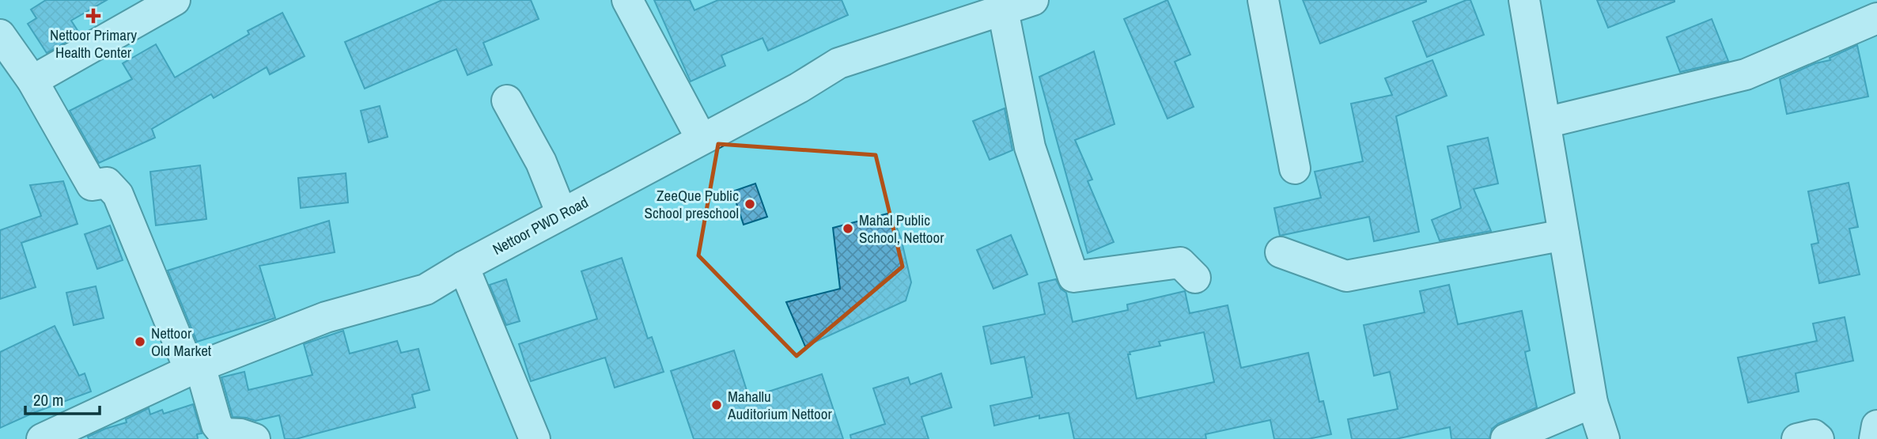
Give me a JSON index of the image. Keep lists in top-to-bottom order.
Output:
{
  "streets": {
    "street": ["Nettoor PWD Road"]
  },
  "places": {
    "health": ["Nettoor Primary Health Center"],
    "other": [
      "ZeeQue Public School preschool",
      "Mahal Public School, Nettoor",
      "Nettoor Old Market",
      "Mahallu Auditorium Nettoor"
    ]
  },
  "scale_bar": "20 m"
}
